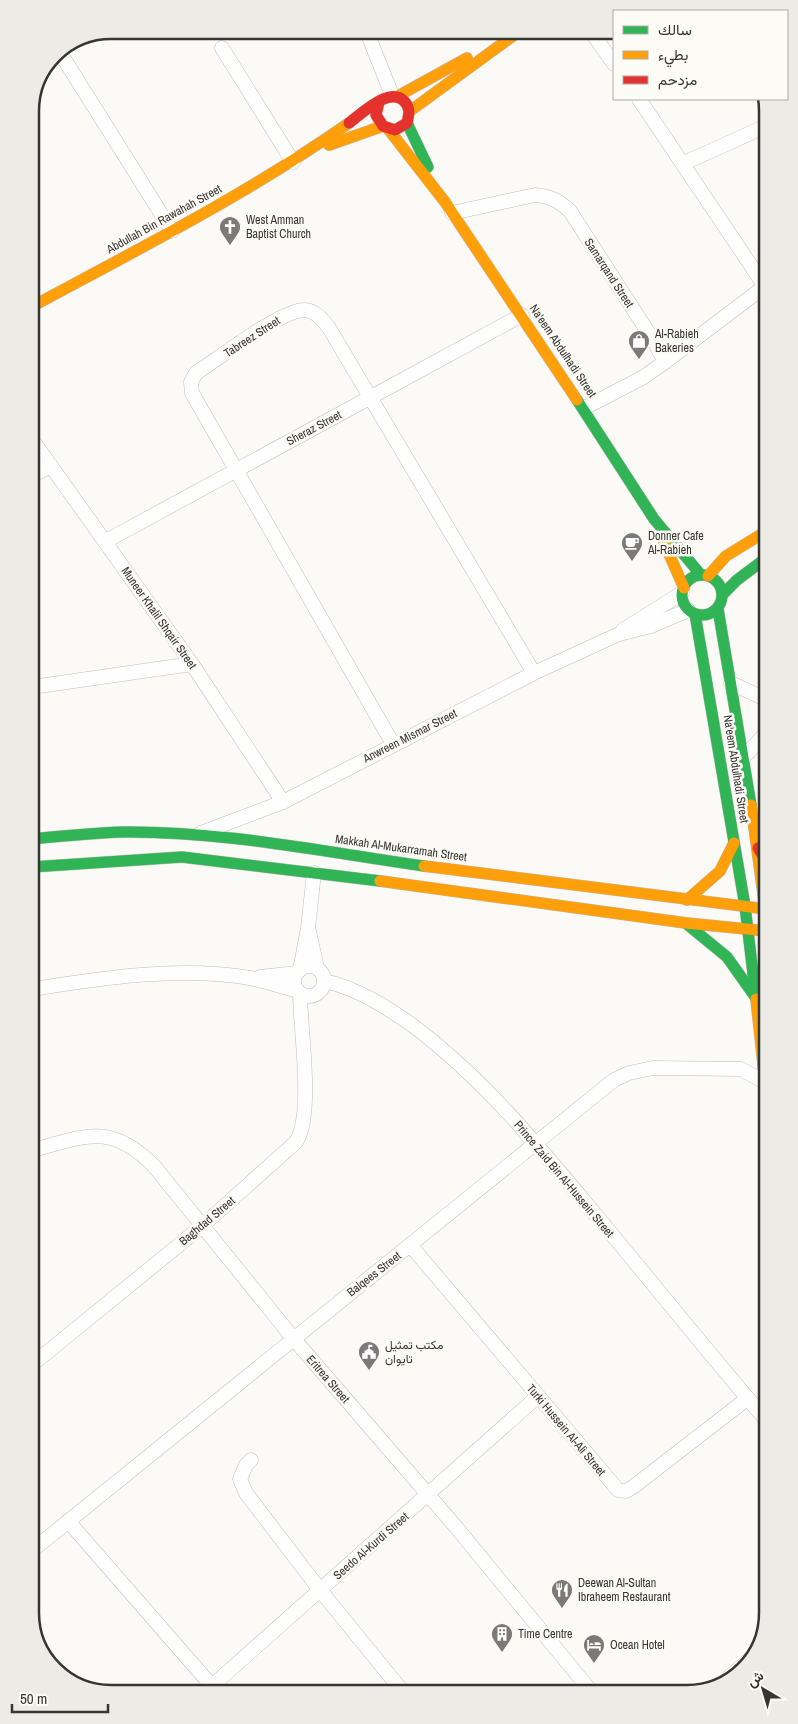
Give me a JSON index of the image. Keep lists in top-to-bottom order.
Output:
{
  "streets": {
    "street": [
      "Abdullah Bin Rawahah Street",
      "Samarqand Street",
      "Tabreez Street",
      "Na'eem Abdulhadi Street",
      "Sheraz Street",
      "Muneer Khalil Shqair Street",
      "Anwreen Mismar Street",
      "Makkah Al-Mukarramah Street",
      "Prince Zaid Bin Al-Hussein Street",
      "Baghdad Street",
      "Balqees Street",
      "Eritrea Street",
      "Turki Hussein Al-Ali Street",
      "Seedo Al-Kurdi Street"
    ]
  },
  "crossings": [
    ["Abdullah Bin Rawahah Street", "Na'eem Abdulhadi Street"],
    ["Samarqand Street", "Na'eem Abdulhadi Street"],
    ["Tabreez Street", "Sheraz Street"],
    ["Tabreez Street", "Anwreen Mismar Street"],
    ["Na'eem Abdulhadi Street", "Sheraz Street"],
    ["Na'eem Abdulhadi Street", "Makkah Al-Mukarramah Street"],
    ["Sheraz Street", "Muneer Khalil Shqair Street"],
    ["Muneer Khalil Shqair Street", "Anwreen Mismar Street"],
    ["Anwreen Mismar Street", "Makkah Al-Mukarramah Street"],
    ["Prince Zaid Bin Al-Hussein Street", "Baghdad Street"],
    ["Prince Zaid Bin Al-Hussein Street", "Balqees Street"],
    ["Prince Zaid Bin Al-Hussein Street", "Turki Hussein Al-Ali Street"],
    ["Baghdad Street", "Eritrea Street"],
    ["Balqees Street", "Eritrea Street"],
    ["Balqees Street", "Turki Hussein Al-Ali Street"],
    ["Eritrea Street", "Seedo Al-Kurdi Street"],
    ["Turki Hussein Al-Ali Street", "Seedo Al-Kurdi Street"]
  ],
  "places": {
    "church": ["West Amman Baptist Church"],
    "shop": ["Al-Rabieh Bakeries"],
    "cafe": ["Donner Cafe Al-Rabieh"],
    "public building": ["مكتب تمثيل تايوان"],
    "restaurant": ["Deewan Al-Sultan Ibraheem Restaurant"],
    "building": ["Time Centre"],
    "hotel": ["Ocean Hotel"]
  },
  "legend": ["سالك", "بطيء", "مزدحم"],
  "scale_bar": "50 m",
  "north": "top left"
}
